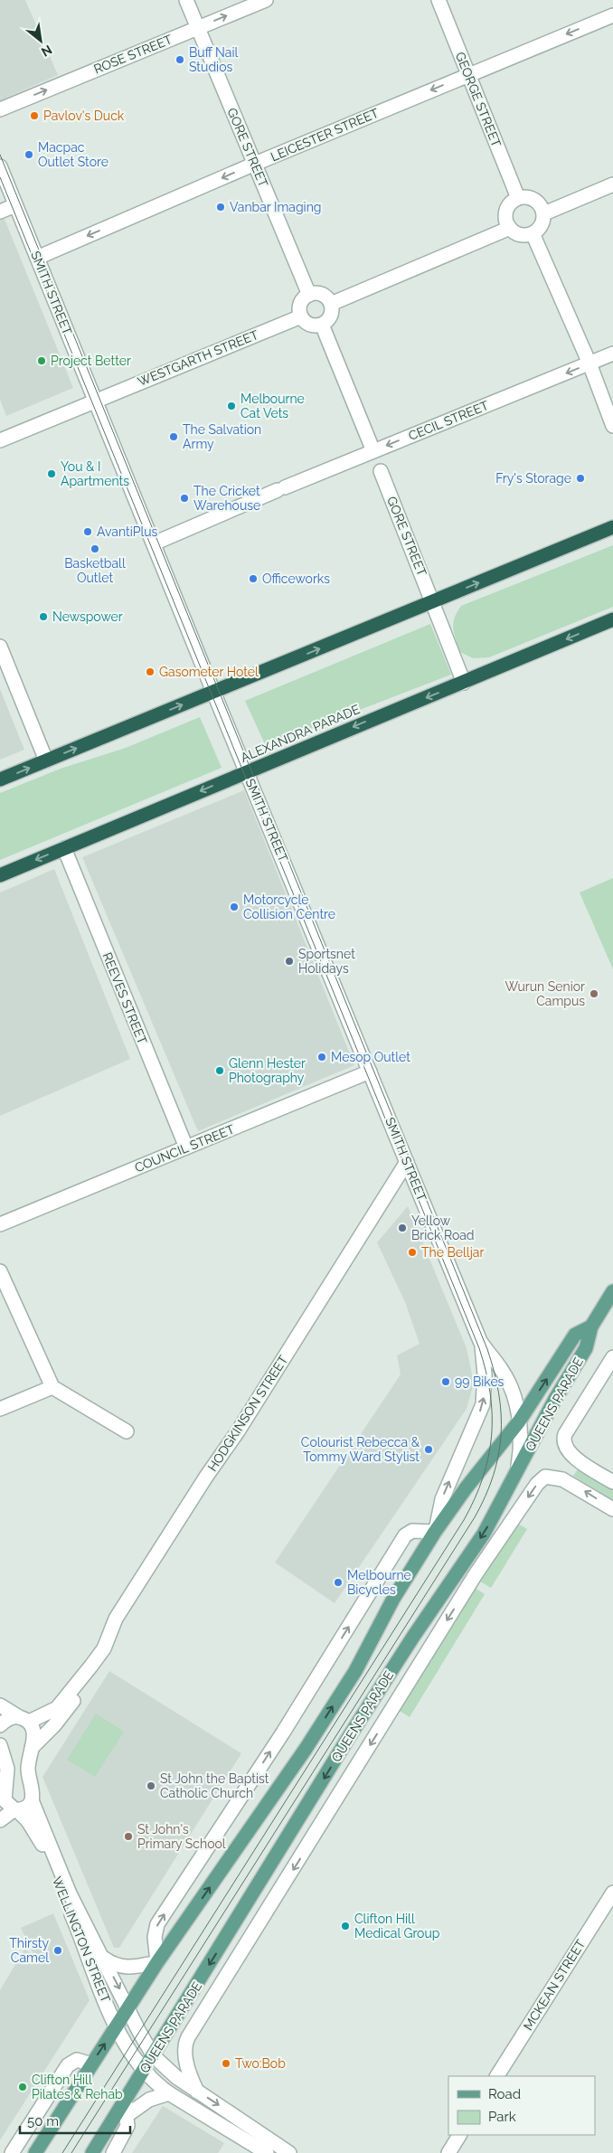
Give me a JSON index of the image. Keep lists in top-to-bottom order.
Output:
{
  "streets": {
    "highway": ["ALEXANDRA PARADE"],
    "main road": ["QUEENS PARADE"],
    "street": [
      "ROSE STREET",
      "GEORGE STREET",
      "LEICESTER STREET",
      "GORE STREET",
      "SMITH STREET",
      "WESTGARTH STREET",
      "CECIL STREET",
      "REEVES STREET",
      "COUNCIL STREET",
      "HODGKINSON STREET",
      "WELLINGTON STREET",
      "MCKEAN STREET"
    ]
  },
  "crossings": [
    ["ROSE STREET", "GORE STREET"],
    ["GEORGE STREET", "LEICESTER STREET"],
    ["LEICESTER STREET", "GORE STREET"],
    ["LEICESTER STREET", "SMITH STREET"],
    ["GORE STREET", "WESTGARTH STREET"],
    ["GORE STREET", "ALEXANDRA PARADE"],
    ["SMITH STREET", "WESTGARTH STREET"],
    ["SMITH STREET", "CECIL STREET"],
    ["SMITH STREET", "ALEXANDRA PARADE"],
    ["SMITH STREET", "COUNCIL STREET"],
    ["SMITH STREET", "QUEENS PARADE"],
    ["SMITH STREET", "HODGKINSON STREET"],
    ["ALEXANDRA PARADE", "REEVES STREET"],
    ["REEVES STREET", "COUNCIL STREET"],
    ["QUEENS PARADE", "WELLINGTON STREET"],
    ["HODGKINSON STREET", "WELLINGTON STREET"]
  ],
  "one_way": ["ROSE STREET", "LEICESTER STREET", "CECIL STREET"],
  "places": [
    "Buff Nail Studios",
    "Pavlov's Duck",
    "Macpac Outlet Store",
    "Vanbar Imaging",
    "Project Better",
    "Melbourne Cat Vets",
    "The Salvation Army",
    "You & I Apartments",
    "Fry's Storage",
    "The Cricket Warehouse",
    "AvantiPlus",
    "Basketball Outlet",
    "Officeworks",
    "Newspower",
    "Gasometer Hotel",
    "Motorcycle Collision Centre",
    "Sportsnet Holidays",
    "Wurun Senior Campus",
    "Mesop Outlet",
    "Glenn Hester Photography",
    "Yellow Brick Road",
    "The Belljar",
    "99 Bikes",
    "Colourist Rebecca & Tommy Ward Stylist",
    "Melbourne Bicycles",
    "St John the Baptist Catholic Church",
    "St John's Primary School",
    "Clifton Hill Medical Group",
    "Thirsty Camel",
    "Two:Bob",
    "Clifton Hill Pilates & Rehab"
  ],
  "legend": ["Road", "Park"],
  "scale_bar": "50 m",
  "north": "bottom right"
}
